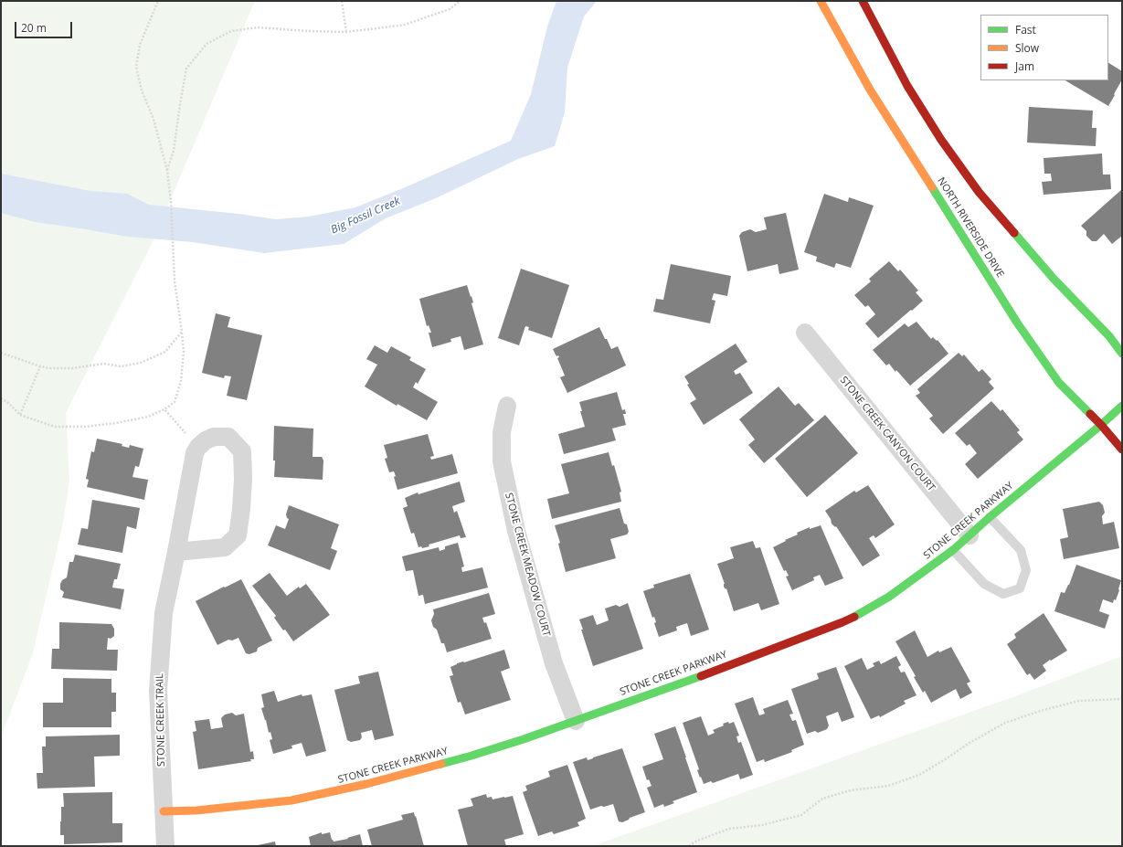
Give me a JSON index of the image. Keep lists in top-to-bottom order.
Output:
{
  "streets": {
    "street": [
      "NORTH RIVERSIDE DRIVE",
      "STONE CREEK CANYON COURT",
      "STONE CREEK PARKWAY",
      "STONE CREEK MEADOW COURT",
      "STONE CREEK TRAIL"
    ]
  },
  "crossings": [
    ["NORTH RIVERSIDE DRIVE", "STONE CREEK PARKWAY"],
    ["STONE CREEK CANYON COURT", "STONE CREEK PARKWAY"],
    ["STONE CREEK PARKWAY", "STONE CREEK MEADOW COURT"],
    ["STONE CREEK PARKWAY", "STONE CREEK TRAIL"]
  ],
  "water": ["Big Fossil Creek"],
  "legend": ["Fast", "Slow", "Jam"],
  "scale_bar": "20 m"
}
